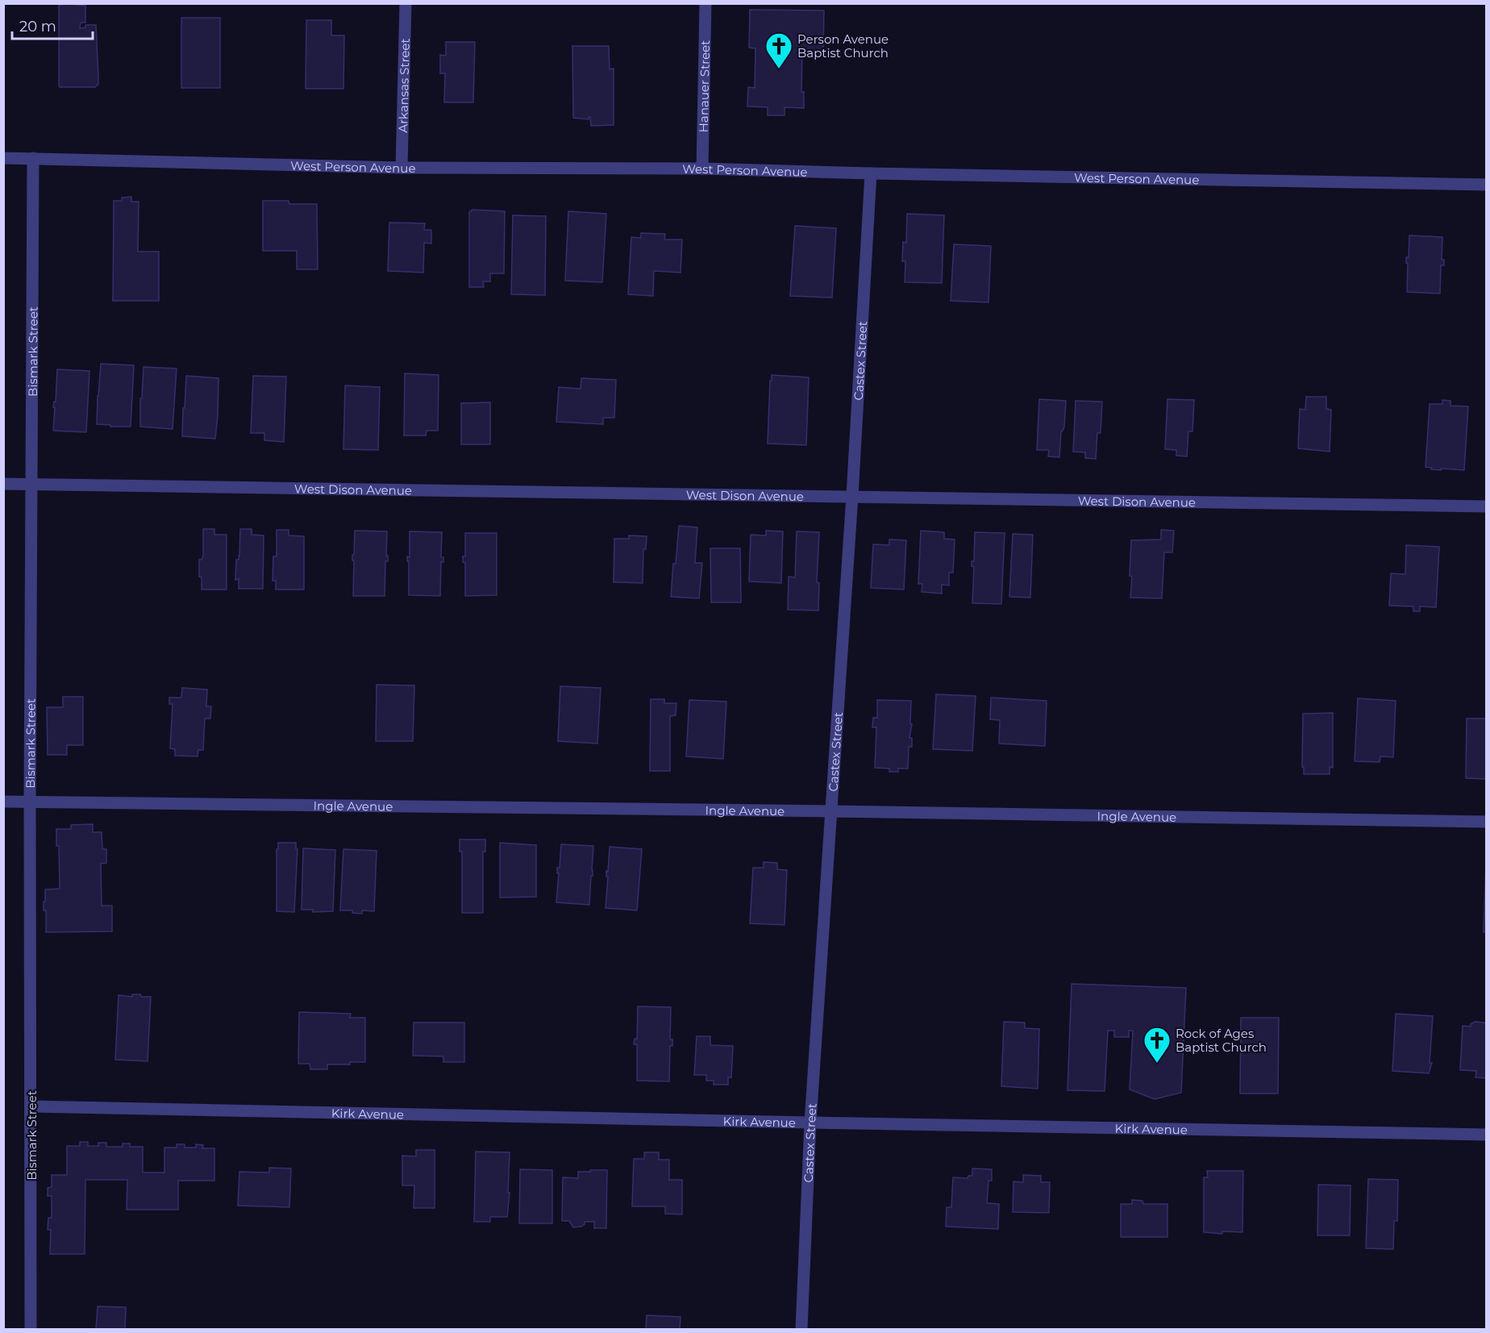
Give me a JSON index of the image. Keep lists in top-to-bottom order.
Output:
{
  "streets": {
    "street": [
      "Arkansas Street",
      "Hanauer Street",
      "West Person Avenue",
      "Bismark Street",
      "Castex Street",
      "West Dison Avenue",
      "Ingle Avenue",
      "Kirk Avenue"
    ]
  },
  "crossings": [
    ["Arkansas Street", "West Person Avenue"],
    ["Hanauer Street", "West Person Avenue"],
    ["West Person Avenue", "Bismark Street"],
    ["West Person Avenue", "Castex Street"],
    ["Bismark Street", "West Dison Avenue"],
    ["Bismark Street", "Ingle Avenue"],
    ["Bismark Street", "Kirk Avenue"],
    ["Castex Street", "West Dison Avenue"],
    ["Castex Street", "Ingle Avenue"],
    ["Castex Street", "Kirk Avenue"]
  ],
  "places": {
    "church": ["Person Avenue Baptist Church", "Rock of Ages Baptist Church"]
  },
  "scale_bar": "20 m"
}
